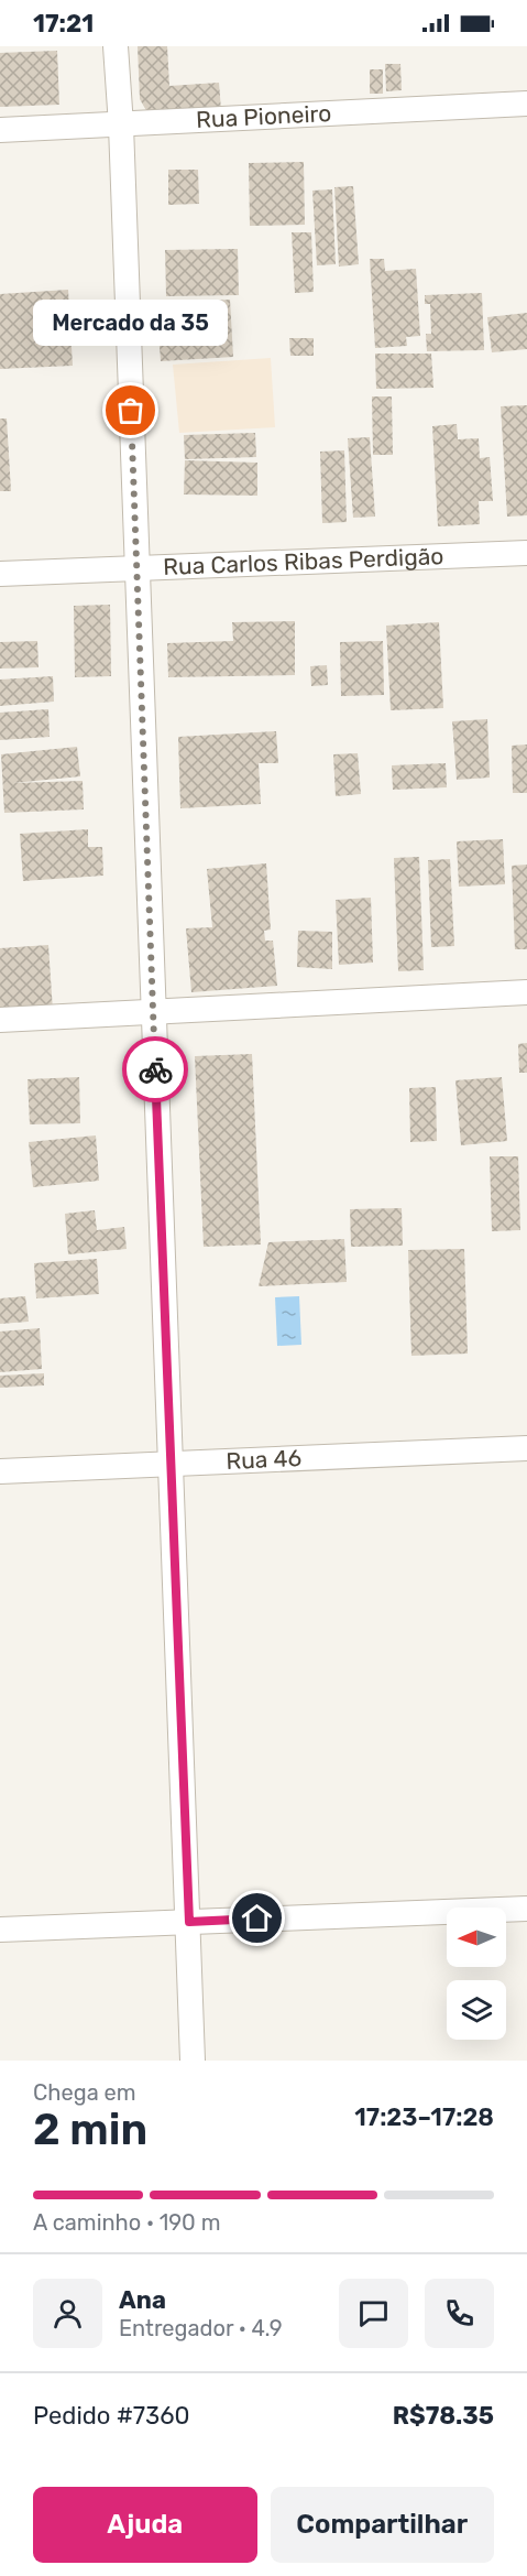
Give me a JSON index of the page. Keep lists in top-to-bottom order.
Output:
{
  "streets": {
    "street": ["Rua Pioneiro", "Rua Carlos Ribas Perdigão", "Rua 46"]
  },
  "places": ["Mercado da 35"],
  "north": "left",
  "page": {
    "status": "17:21",
    "bubble": "Mercado da 35",
    "heading": ["2 min", "Chega em", "17:23–17:28"],
    "panel": [
      "Ana",
      "Entregador · 4.9",
      "Pedido #7360",
      "R$78.35"
    ],
    "bar": "A caminho · 190 m",
    "buttons": ["Ajuda", "Compartilhar"]
  }
}
